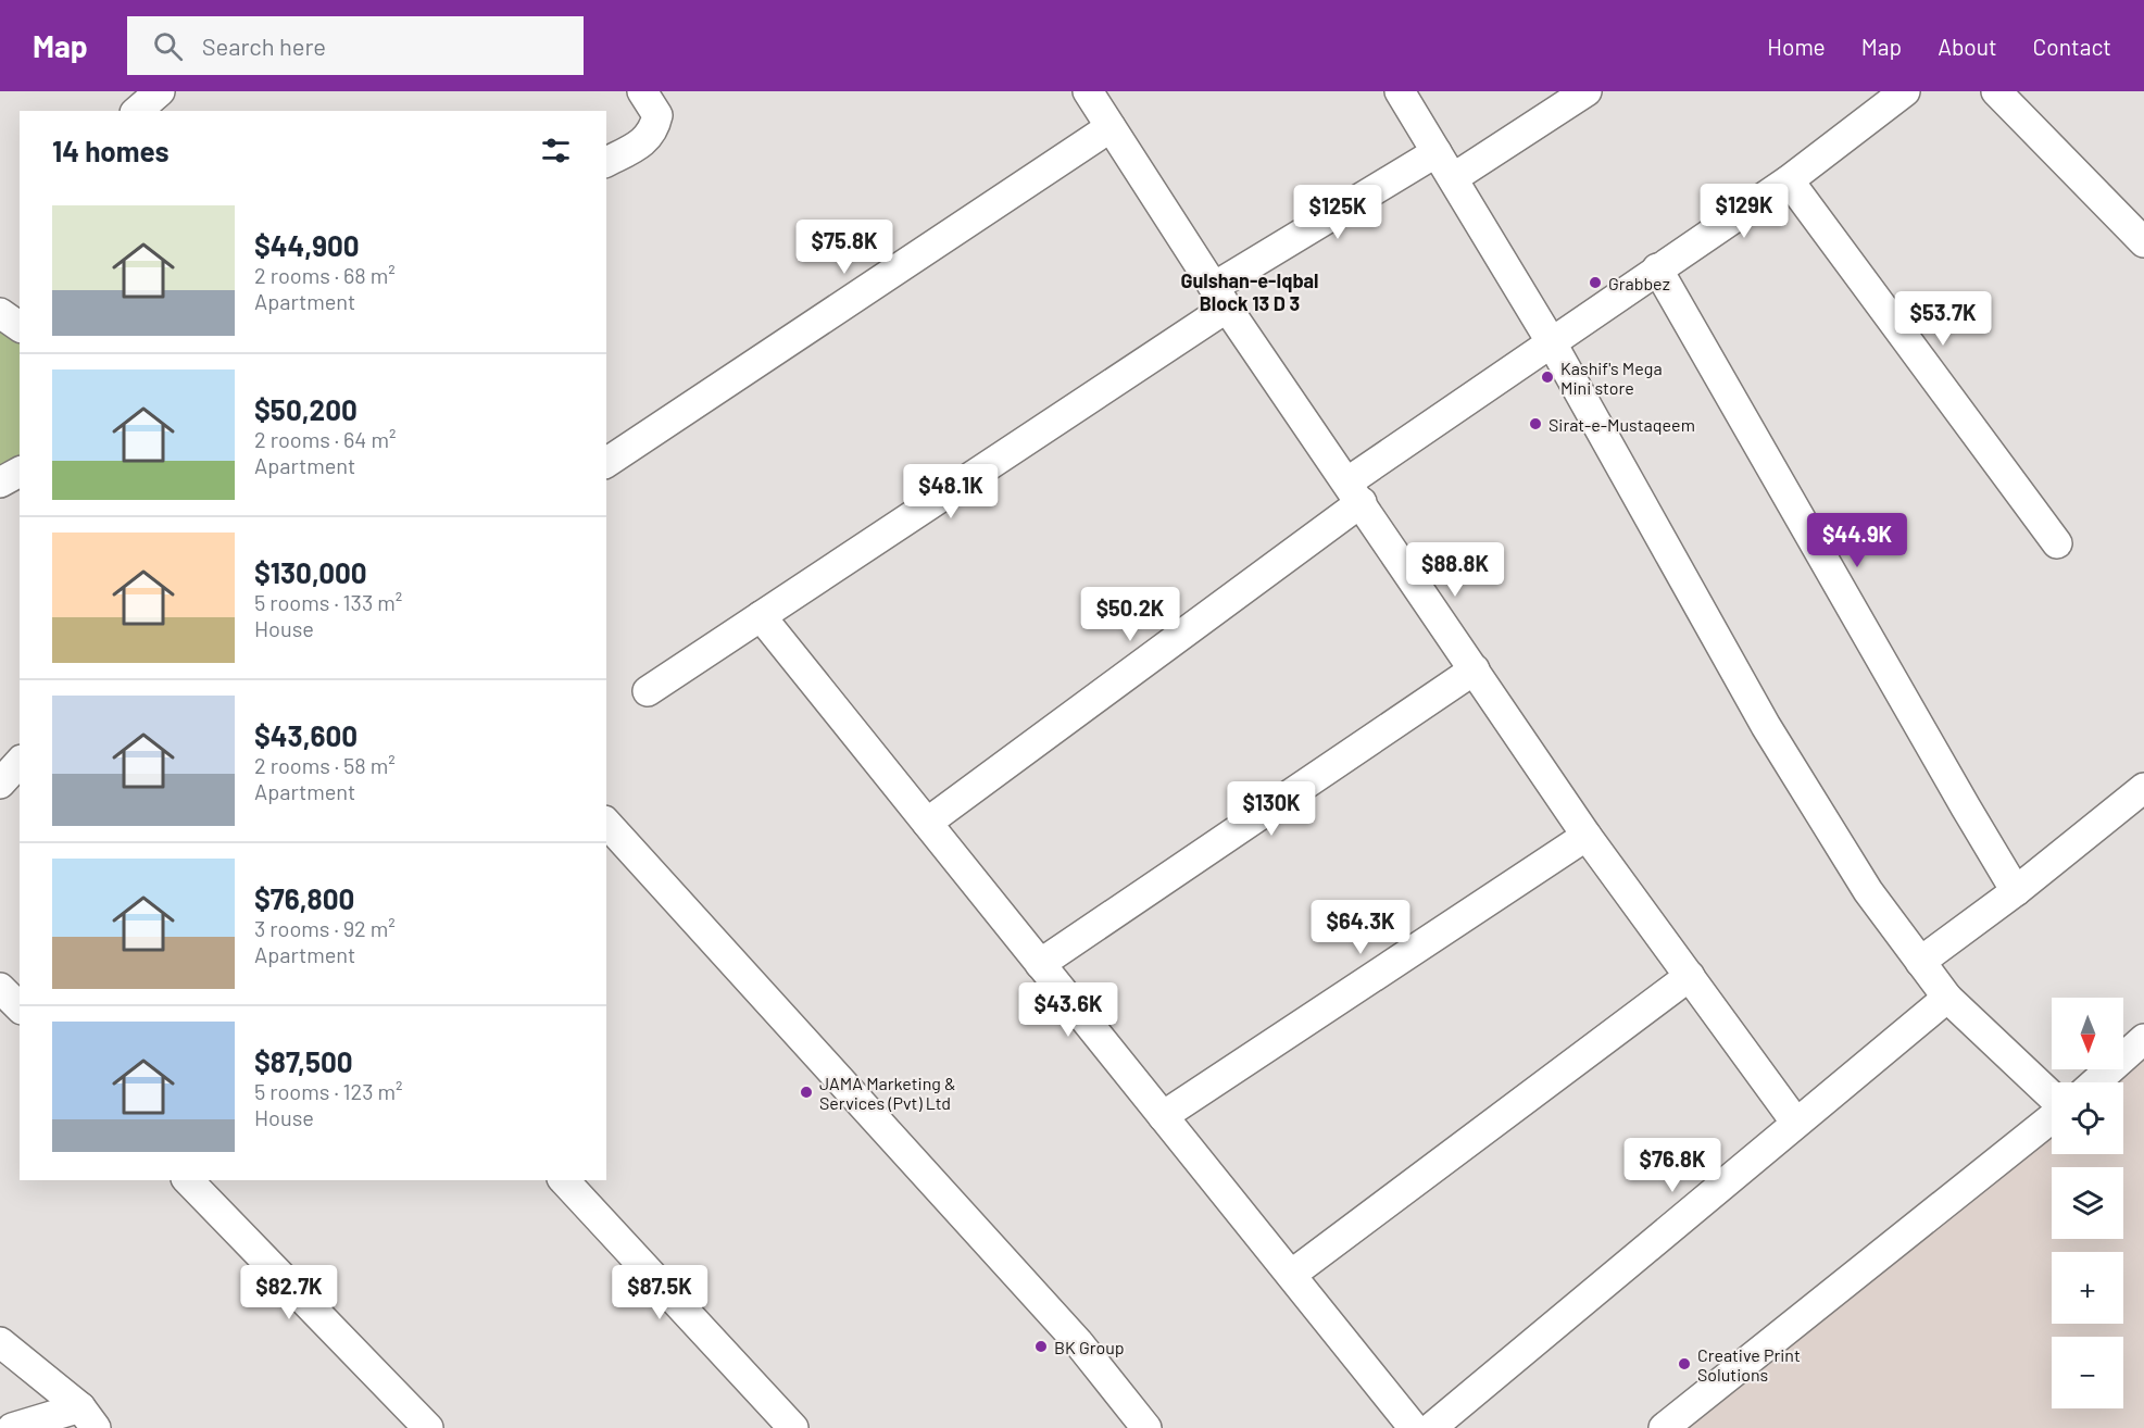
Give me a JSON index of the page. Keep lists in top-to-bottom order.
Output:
{
  "districts": ["Gulshan-e-Iqbal Block 13 D 3"],
  "places": [
    "Grabbez",
    "Kashif's Mega Mini store",
    "Sirat-e-Mustaqeem",
    "JAMA Marketing & Services (Pvt) Ltd",
    "BK Group",
    "Creative Print Solutions"
  ],
  "north": "bottom",
  "page": {
    "header": "Map",
    "search": "Search here",
    "nav": [
      "Home",
      "Map",
      "About",
      "Contact"
    ],
    "heading": "14 homes",
    "price": [
      "$129K",
      "$125K",
      "$75.8K",
      "$53.7K",
      "$48.1K",
      "$44.9K",
      "$88.8K",
      "$50.2K",
      "$130K",
      "$64.3K",
      "$43.6K",
      "$76.8K",
      "$82.7K",
      "$87.5K"
    ],
    "list": [
      {
        "name": "$44,900",
        "note": "2 rooms · 68 m² · Apartment"
      },
      {
        "name": "$50,200",
        "note": "2 rooms · 64 m² · Apartment"
      },
      {
        "name": "$130,000",
        "note": "5 rooms · 133 m² · House"
      },
      {
        "name": "$43,600",
        "note": "2 rooms · 58 m² · Apartment"
      },
      {
        "name": "$76,800",
        "note": "3 rooms · 92 m² · Apartment"
      },
      {
        "name": "$87,500",
        "note": "5 rooms · 123 m² · House"
      }
    ],
    "map_buttons": ["+", "−"]
  }
}
